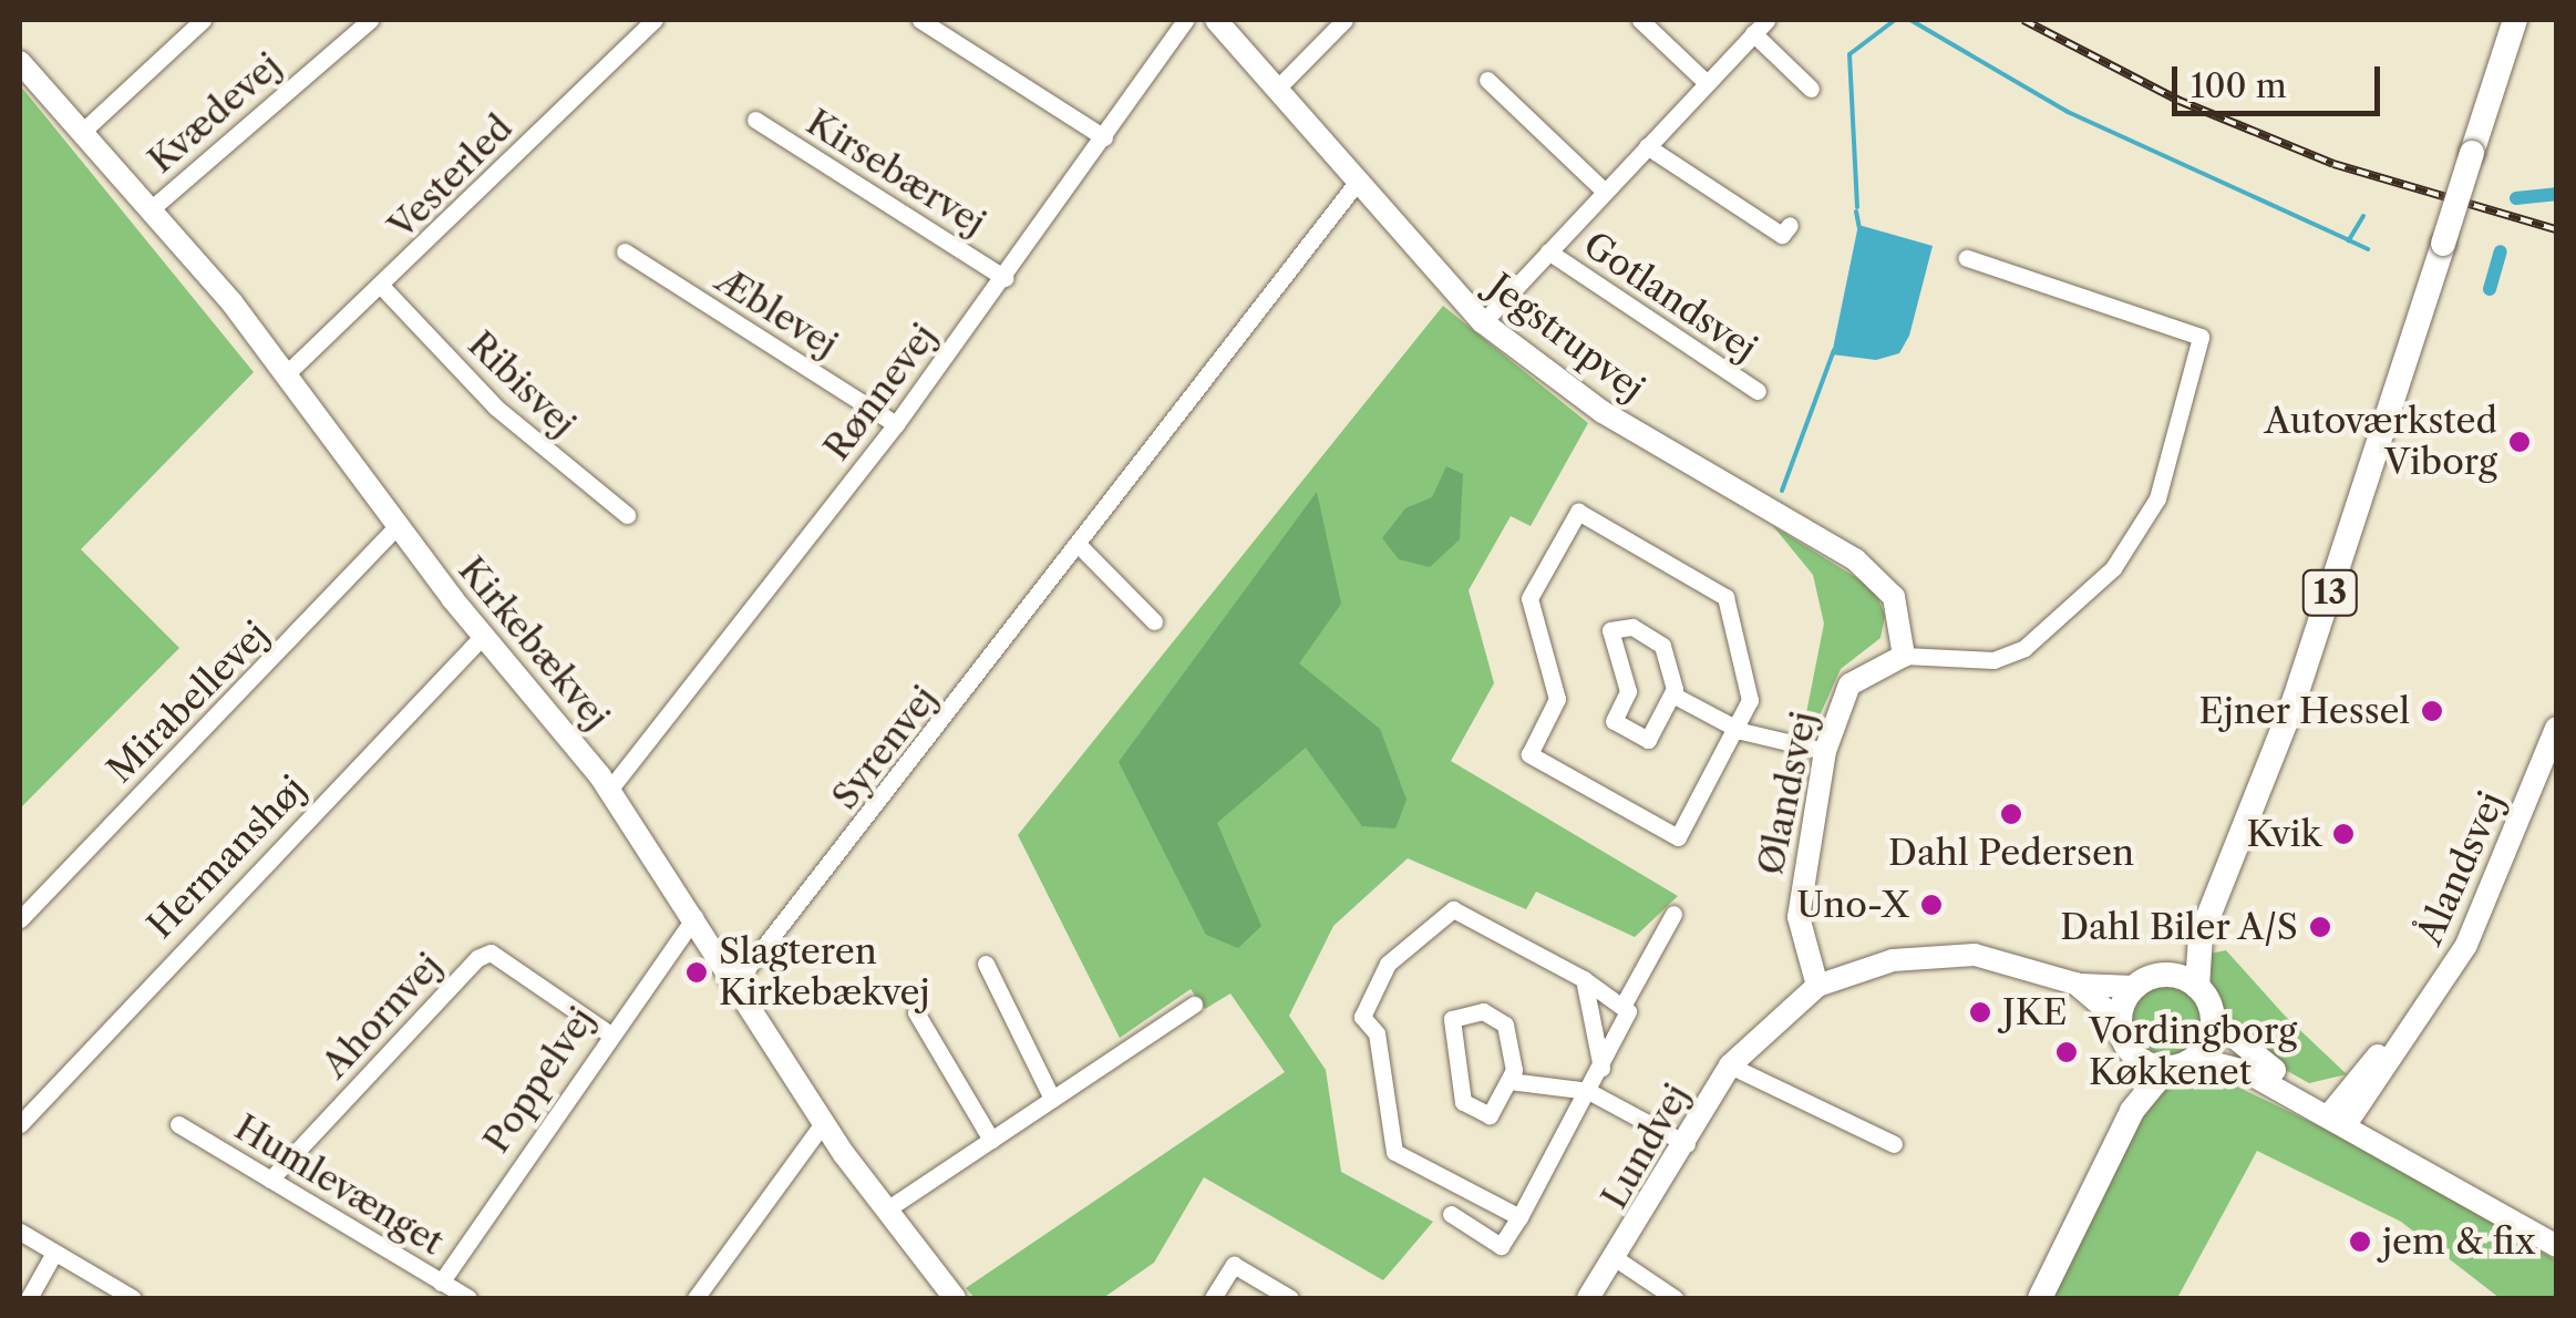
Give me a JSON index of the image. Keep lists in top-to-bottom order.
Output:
{
  "streets": {
    "main road": ["13"],
    "street": [
      "Kvædevej",
      "Kirsebærvej",
      "Vesterled",
      "Gotlandsvej",
      "Æblevej",
      "Jegstrupvej",
      "Ribisvej",
      "Rønnevej",
      "Kirkebækvej",
      "Mirabellevej",
      "Syrenvej",
      "Ølandsvej",
      "Hermanshøj",
      "Ålandsvej",
      "Ahornvej",
      "Poppelvej",
      "Lundvej",
      "Humlevænget"
    ]
  },
  "crossings": [
    ["Kvædevej", "Kirkebækvej"],
    ["Kirsebærvej", "Rønnevej"],
    ["Vesterled", "Ribisvej"],
    ["Vesterled", "Kirkebækvej"],
    ["Gotlandsvej", "Jegstrupvej"],
    ["Æblevej", "Rønnevej"],
    ["Jegstrupvej", "Syrenvej"],
    ["Jegstrupvej", "Ølandsvej"],
    ["Rønnevej", "Kirkebækvej"],
    ["13", "Lundvej"],
    ["Kirkebækvej", "Mirabellevej"],
    ["Kirkebækvej", "Syrenvej"],
    ["Kirkebækvej", "Hermanshøj"],
    ["Kirkebækvej", "Poppelvej"],
    ["Ølandsvej", "Lundvej"],
    ["Ahornvej", "Poppelvej"],
    ["Ahornvej", "Humlevænget"],
    ["Poppelvej", "Humlevænget"]
  ],
  "places": [
    "Autoværksted Viborg",
    "Ejner Hessel",
    "Dahl Pedersen",
    "Kvik",
    "Uno-X",
    "Dahl Biler A/S",
    "Slagteren Kirkebækvej",
    "JKE",
    "Vordingborg Køkkenet",
    "jem & fix"
  ],
  "scale_bar": "100 m"
}
